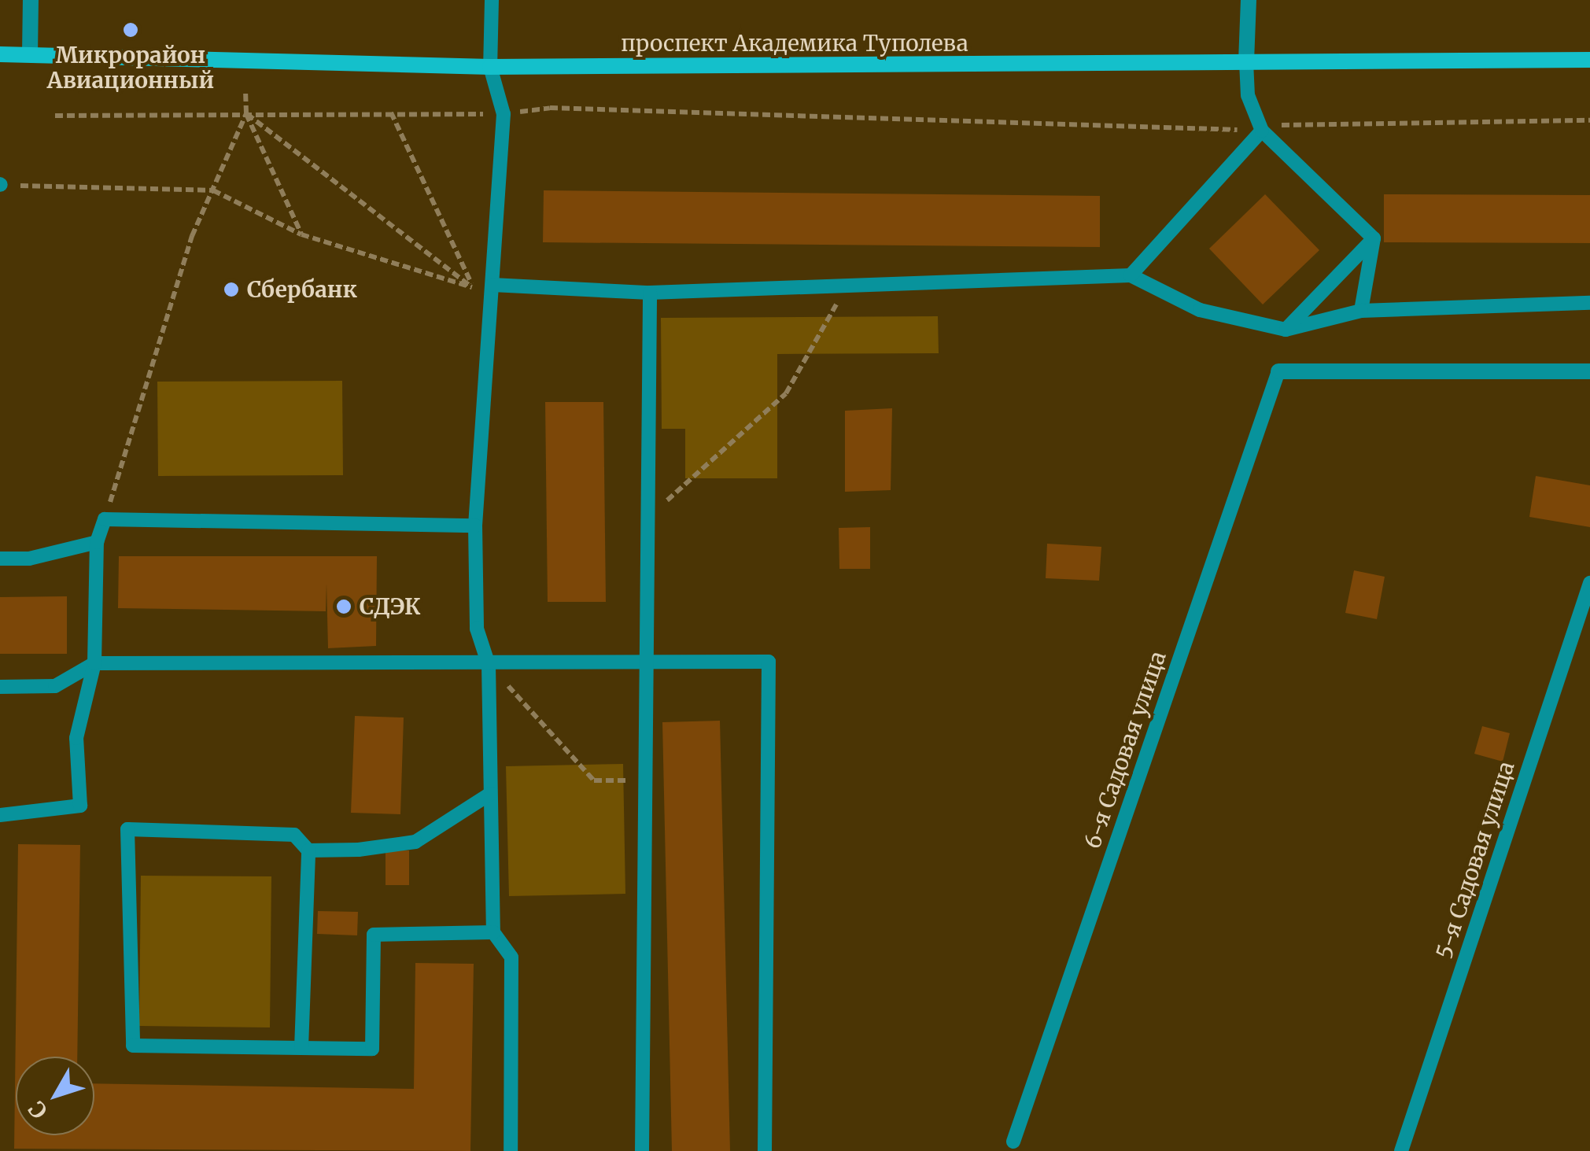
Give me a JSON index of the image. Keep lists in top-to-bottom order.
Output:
{
  "streets": {
    "main road": ["проспект Академика Туполева"],
    "lane": ["6-я Садовая улица", "5-я Садовая улица"]
  },
  "places": ["Микрорайон Авиационный", "Сбербанк", "СДЭК"],
  "north": "bottom left"
}
